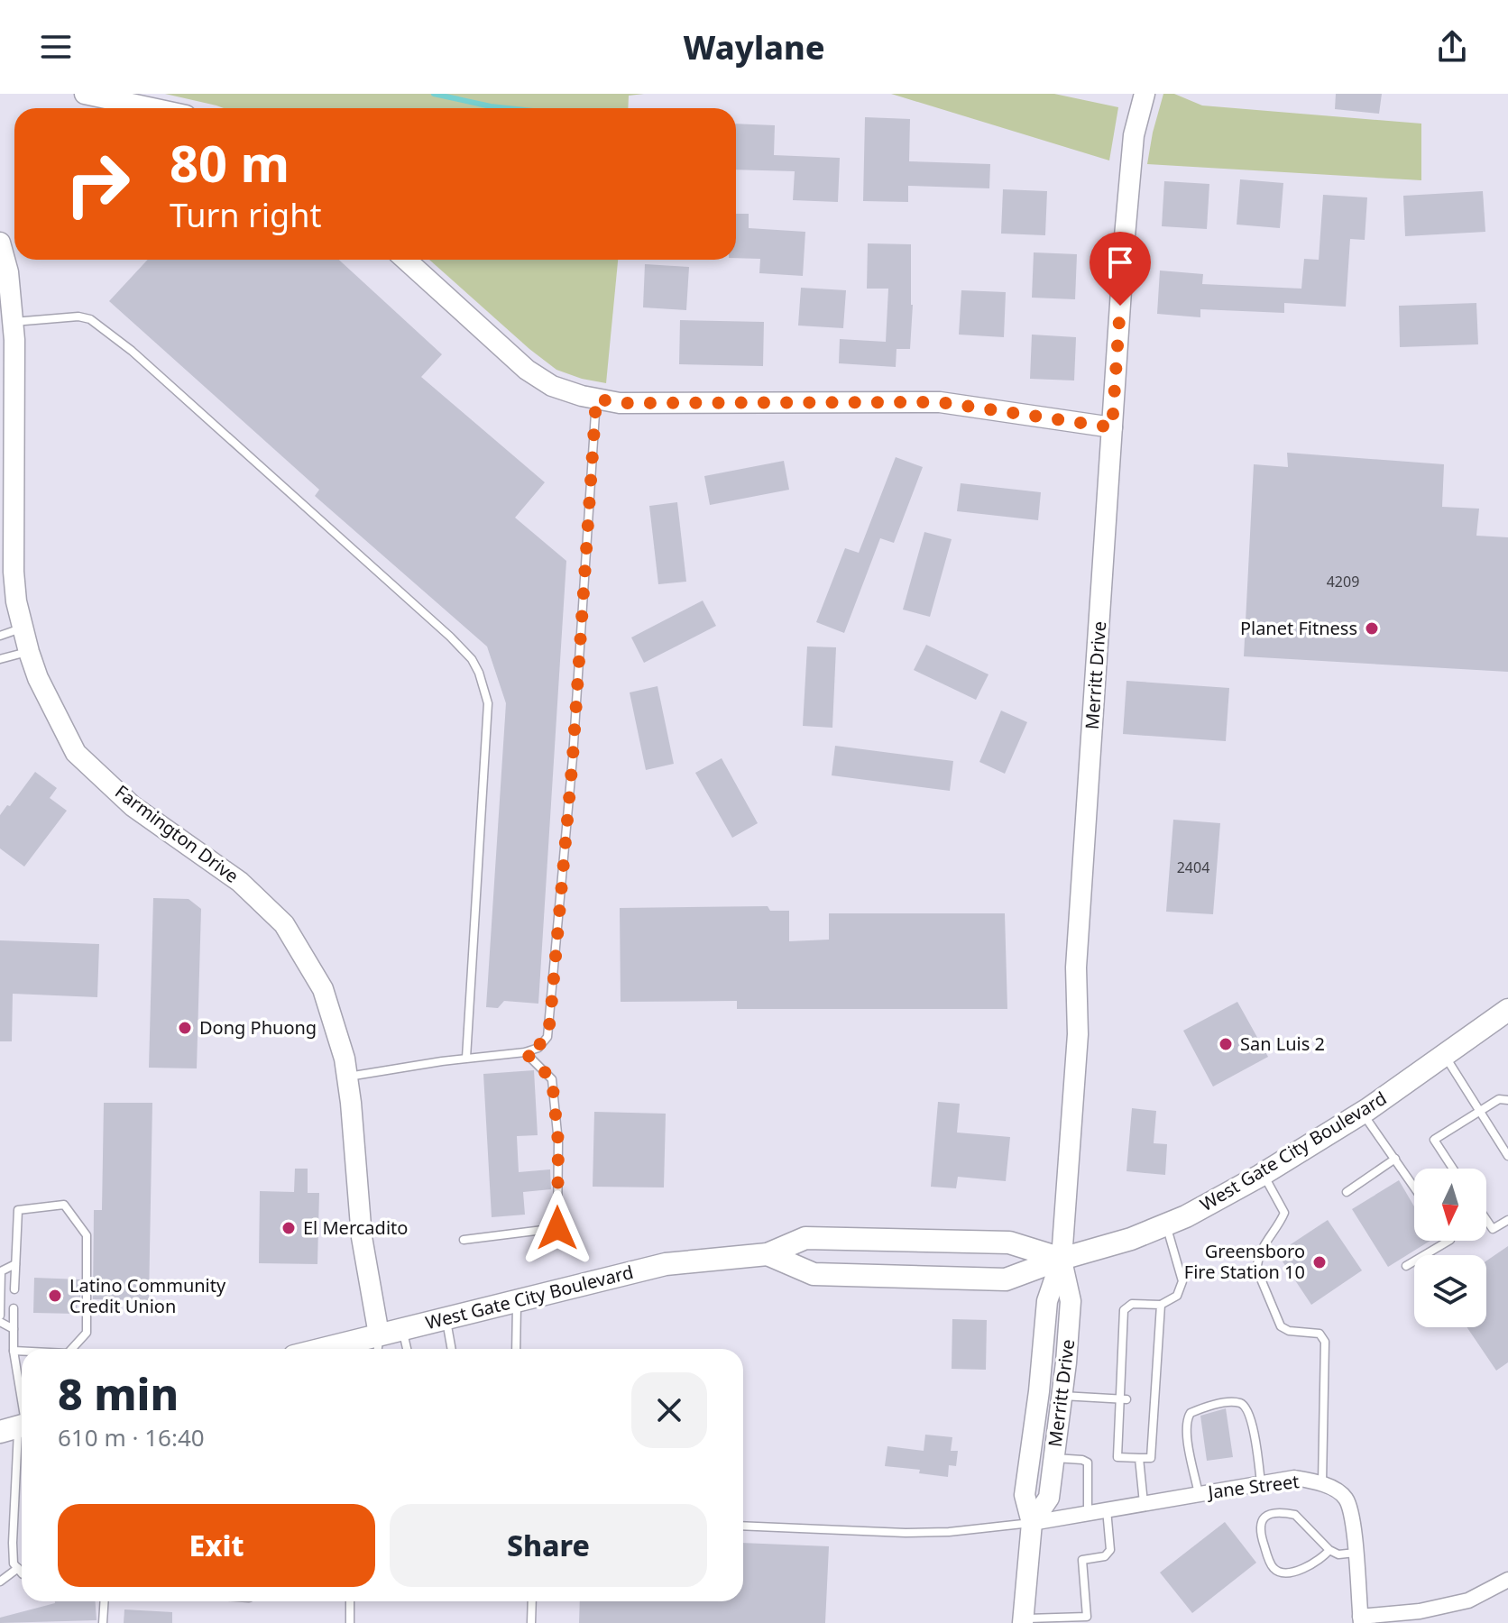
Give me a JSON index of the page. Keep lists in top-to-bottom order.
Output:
{
  "streets": {
    "main road": ["West Gate City Boulevard"],
    "street": ["Merritt Drive", "Farmington Drive", "Jane Street"]
  },
  "crossings": [
    ["Merritt Drive", "West Gate City Boulevard"],
    ["Merritt Drive", "Jane Street"],
    ["Farmington Drive", "West Gate City Boulevard"]
  ],
  "places": [
    "Planet Fitness",
    "Dong Phuong",
    "San Luis 2",
    "El Mercadito",
    "Greensboro Fire Station 10",
    "Latino Community Credit Union"
  ],
  "house_numbers": ["4209", "2404"],
  "north": "bottom",
  "page": {
    "header": "Waylane",
    "turn": ["80 m", "Turn right"],
    "heading": ["8 min", "610 m · 16:40"],
    "buttons": ["Exit", "Share"]
  }
}
